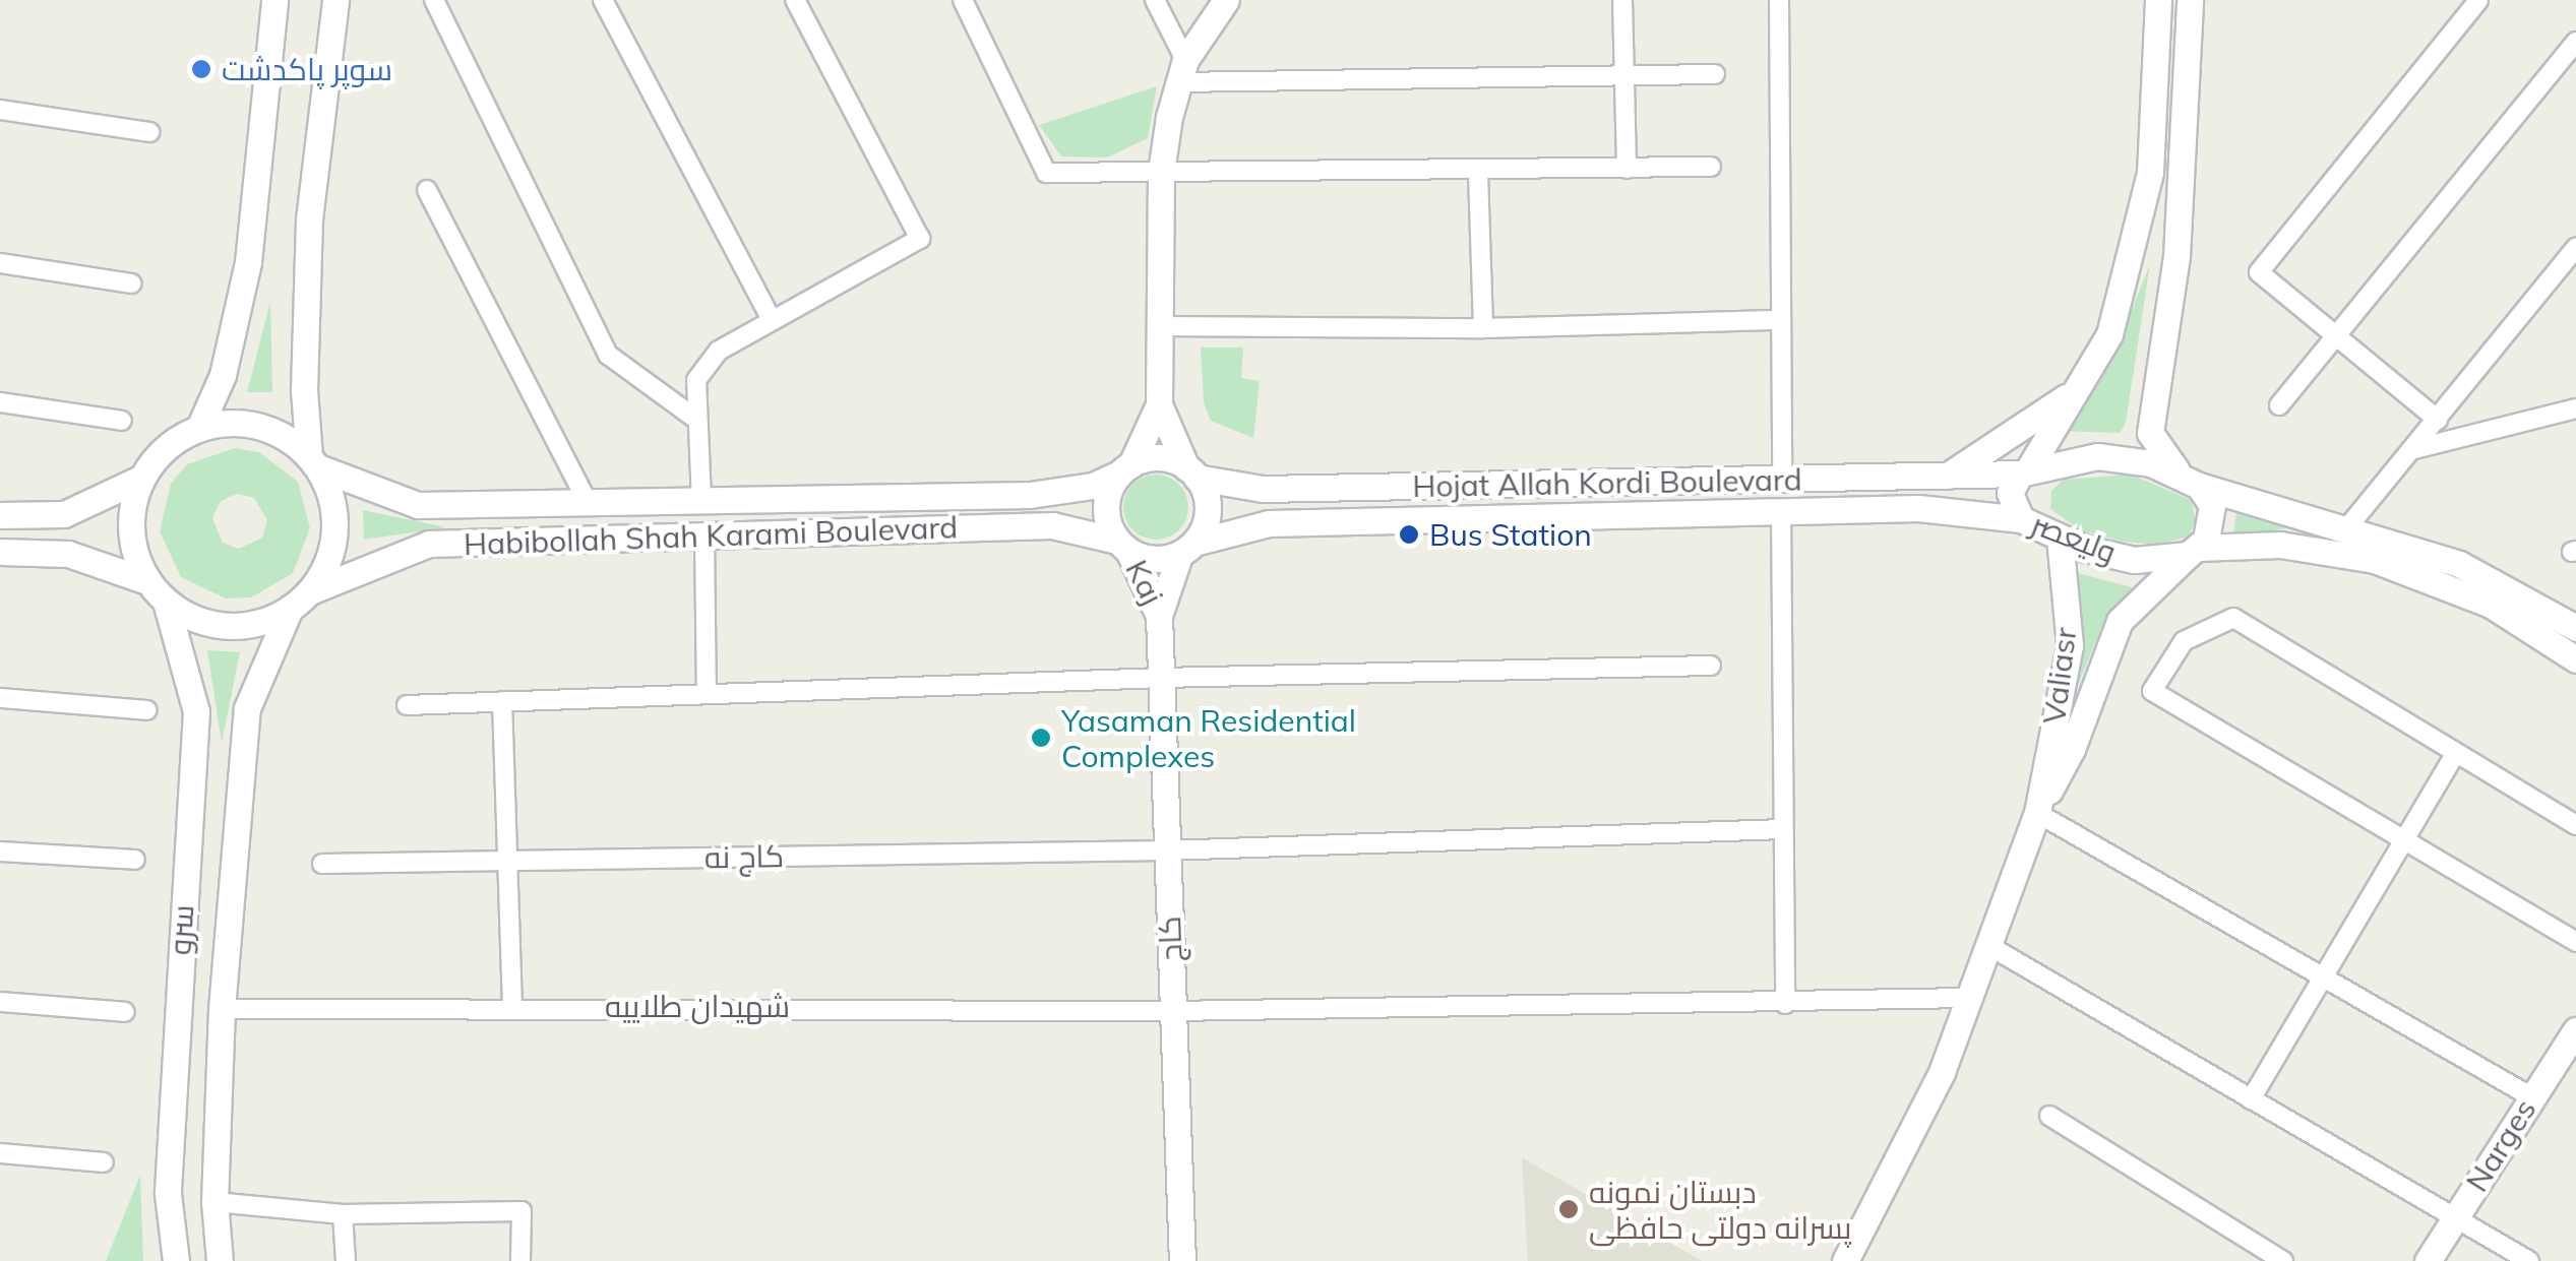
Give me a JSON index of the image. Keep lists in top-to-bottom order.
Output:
{
  "streets": {
    "main road": [
      "Hojat Allah Kordi Boulevard",
      "Habibollah Shah Karami Boulevard",
      "ولیعصر",
      "Kaj",
      "Valiasr",
      "سرو",
      "کاج",
      "Narges"
    ],
    "street": ["کاج نه", "شهیدان طلاییه"]
  },
  "crossings": [
    ["Hojat Allah Kordi Boulevard", "Habibollah Shah Karami Boulevard"],
    ["Hojat Allah Kordi Boulevard", "ولیعصر"],
    ["Hojat Allah Kordi Boulevard", "Kaj"],
    ["Habibollah Shah Karami Boulevard", "Kaj"],
    ["Habibollah Shah Karami Boulevard", "سرو"],
    ["ولیعصر", "Valiasr"],
    ["Kaj", "کاج"],
    ["کاج نه", "کاج"],
    ["کاج", "شهیدان طلاییه"]
  ],
  "places": [
    "سوپر پاکدشت",
    "Bus Station",
    "Yasaman Residential Complexes",
    "دبستان نمونه پسرانه دولتی حافظی"
  ]
}
